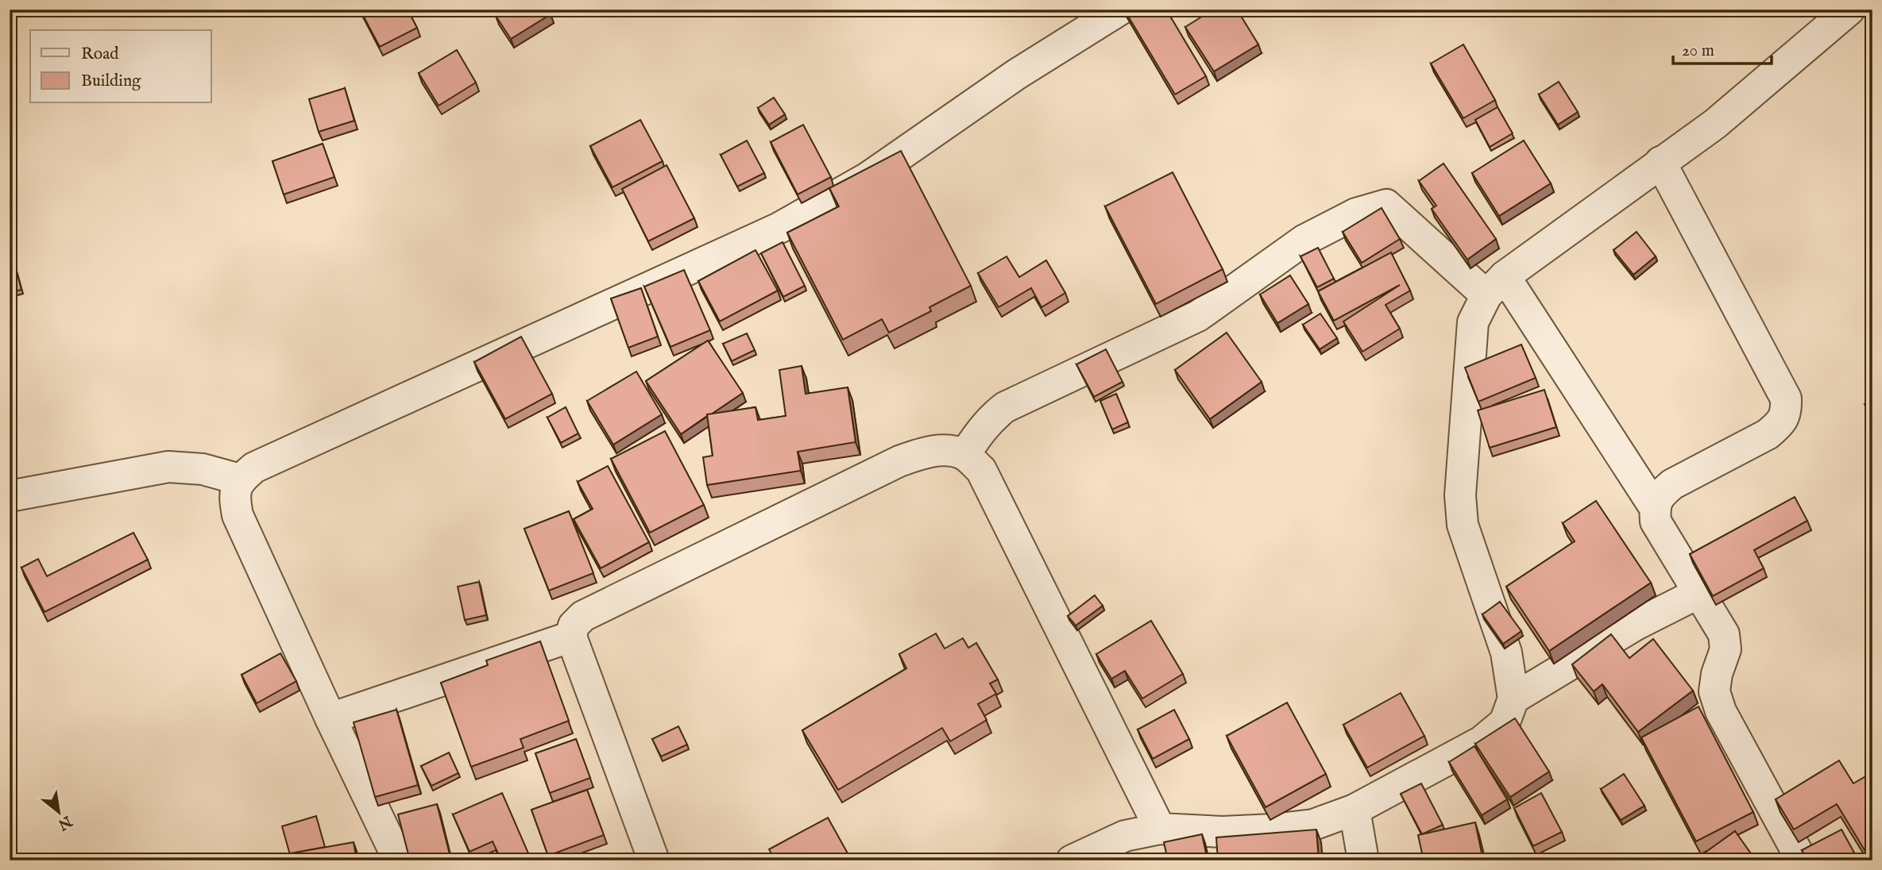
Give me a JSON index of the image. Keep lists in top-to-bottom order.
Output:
{
  "legend": ["Road", "Building"],
  "scale_bar": "20 m",
  "north": "bottom right"
}
